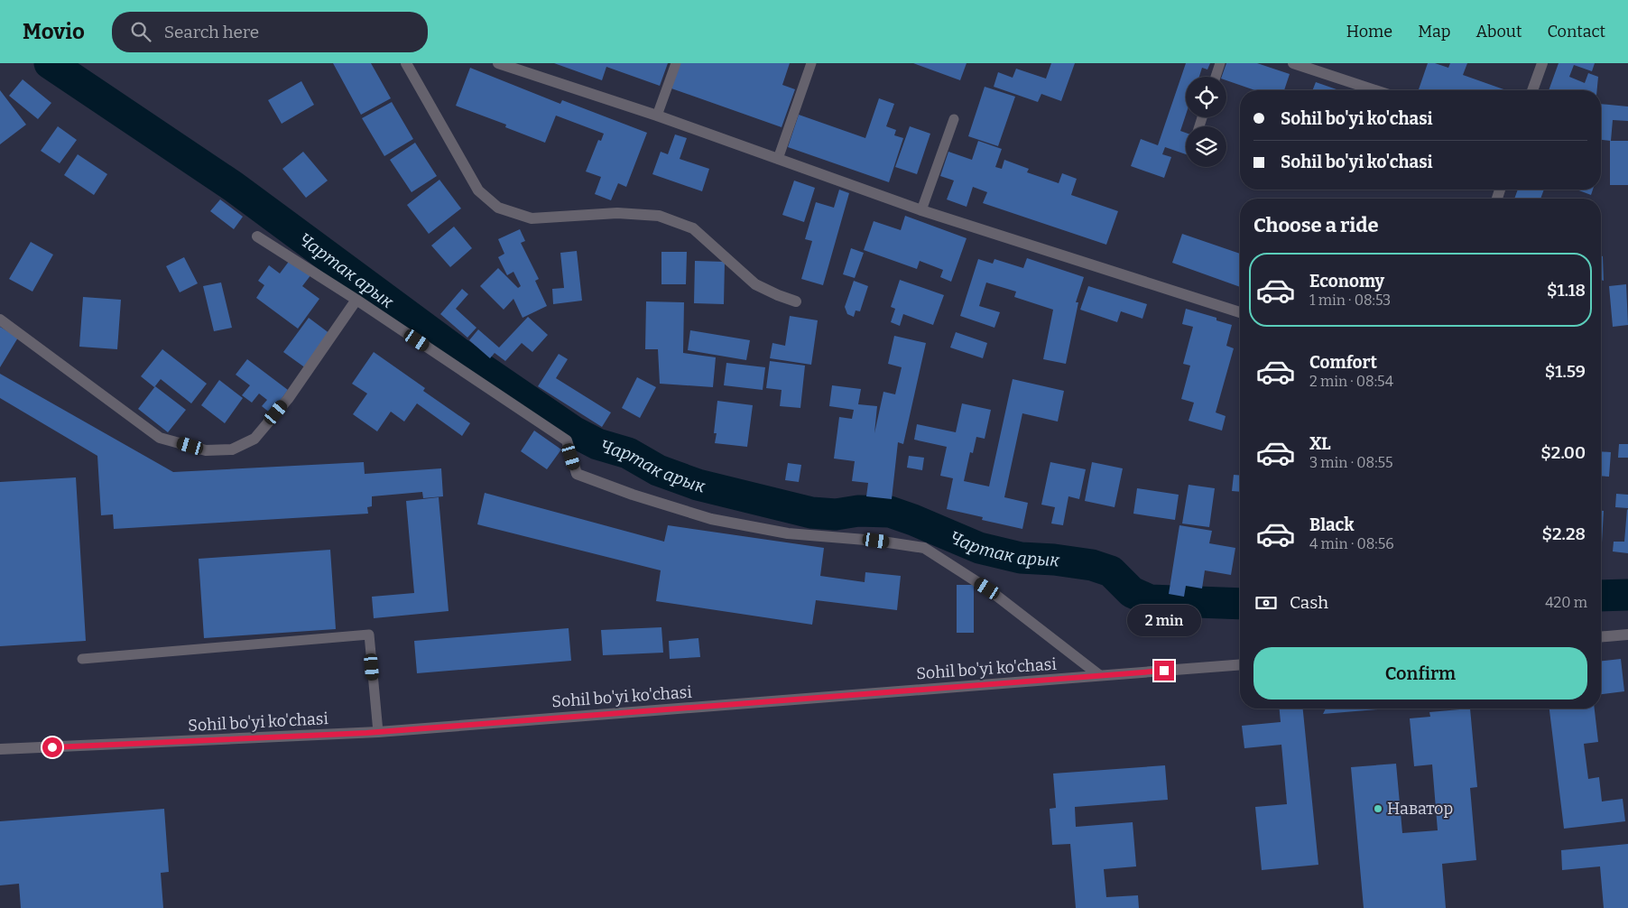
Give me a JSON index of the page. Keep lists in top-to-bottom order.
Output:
{
  "streets": {
    "street": ["Sohil bo'yi ko'chasi"]
  },
  "water": ["Чартак арык"],
  "places": ["Наватор"],
  "page": {
    "header": "Movio",
    "search": "Search here",
    "nav": [
      "Home",
      "Map",
      "About",
      "Contact"
    ],
    "banner": ["Sohil bo'yi ko'chasi", "Sohil bo'yi ko'chasi"],
    "heading": "Choose a ride",
    "list": [
      {
        "name": "Economy",
        "note": "1 min · 08:53",
        "value": "$1.18"
      },
      {
        "name": "Comfort",
        "note": "2 min · 08:54",
        "value": "$1.59"
      },
      {
        "name": "XL",
        "note": "3 min · 08:55",
        "value": "$2.00"
      },
      {
        "name": "Black",
        "note": "4 min · 08:56",
        "value": "$2.28"
      }
    ],
    "pay": ["Cash", "420 m"],
    "bubble": "2 min",
    "buttons": "Confirm"
  }
}
